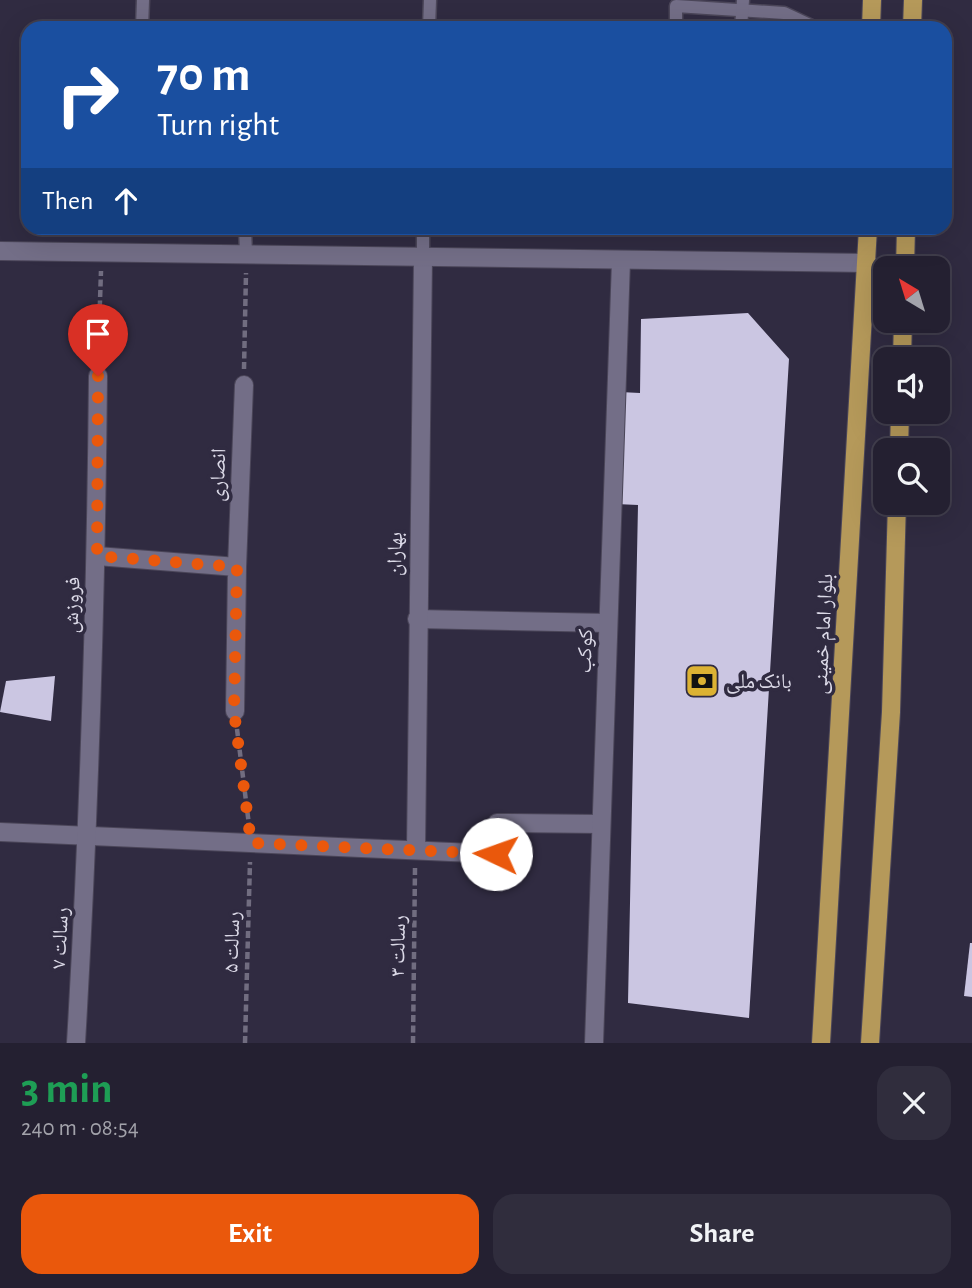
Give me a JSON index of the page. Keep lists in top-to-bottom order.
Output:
{
  "streets": {
    "main road": ["بلوار امام خمینی"],
    "street": [
      "انصاری",
      "بهاران",
      "فروزش",
      "کوکب",
      "رسالت ۷"
    ],
    "path": ["رسالت ۵", "رسالت ۳"]
  },
  "crossings": [
    ["انصاری", "رسالت ۵"],
    ["بهاران", "رسالت ۳"],
    ["فروزش", "رسالت ۷"]
  ],
  "places": {
    "bank": ["بانک ملی"]
  },
  "north": "top left",
  "page": {
    "turn": ["70 m", "Turn right"],
    "then": "Then",
    "heading": ["3 min", "240 m · 08:54"],
    "buttons": ["Exit", "Share"]
  }
}
